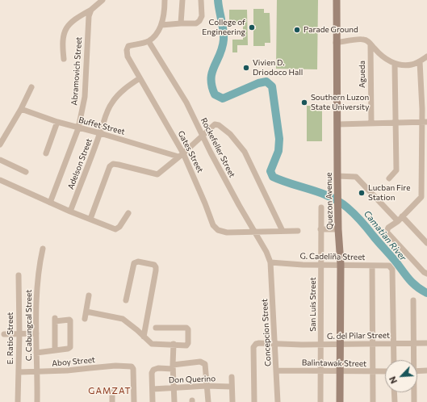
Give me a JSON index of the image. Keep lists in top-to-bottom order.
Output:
{
  "streets": {
    "main road": ["Quezon Avenue"],
    "street": [
      "Abramovich Street",
      "Agueda",
      "Buffet Street",
      "Rockefeller Street",
      "Gates Street",
      "Adelson Street",
      "G. Cadeliña Street",
      "San Luis Street",
      "C. Cabungcal Street",
      "Concepcion Street",
      "G. del Pilar Street",
      "E. Ratio Street",
      "Aboy Street",
      "Balintawak Street",
      "Don Querino"
    ]
  },
  "crossings": [
    ["Abramovich Street", "Buffet Street"],
    ["Buffet Street", "Gates Street"],
    ["Buffet Street", "Adelson Street"],
    ["Rockefeller Street", "Gates Street"],
    ["Rockefeller Street", "G. Cadeliña Street"],
    ["Rockefeller Street", "Concepcion Street"],
    ["Gates Street", "Adelson Street"],
    ["Quezon Avenue", "G. Cadeliña Street"],
    ["Quezon Avenue", "G. del Pilar Street"],
    ["Quezon Avenue", "Balintawak Street"],
    ["G. Cadeliña Street", "San Luis Street"],
    ["G. Cadeliña Street", "Concepcion Street"],
    ["G. Cadeliña Street", "G. del Pilar Street"],
    ["San Luis Street", "G. del Pilar Street"],
    ["San Luis Street", "Balintawak Street"],
    ["C. Cabungcal Street", "Aboy Street"],
    ["Concepcion Street", "G. del Pilar Street"],
    ["Concepcion Street", "Balintawak Street"],
    ["E. Ratio Street", "Aboy Street"]
  ],
  "districts": ["GAMZAT"],
  "water": ["Camatian River"],
  "places": [
    "College of Engineering",
    "Parade Ground",
    "Vivien D. Driodoco Hall",
    "Southern Luzon State University",
    "Lucban Fire Station"
  ],
  "north": "bottom left"
}
